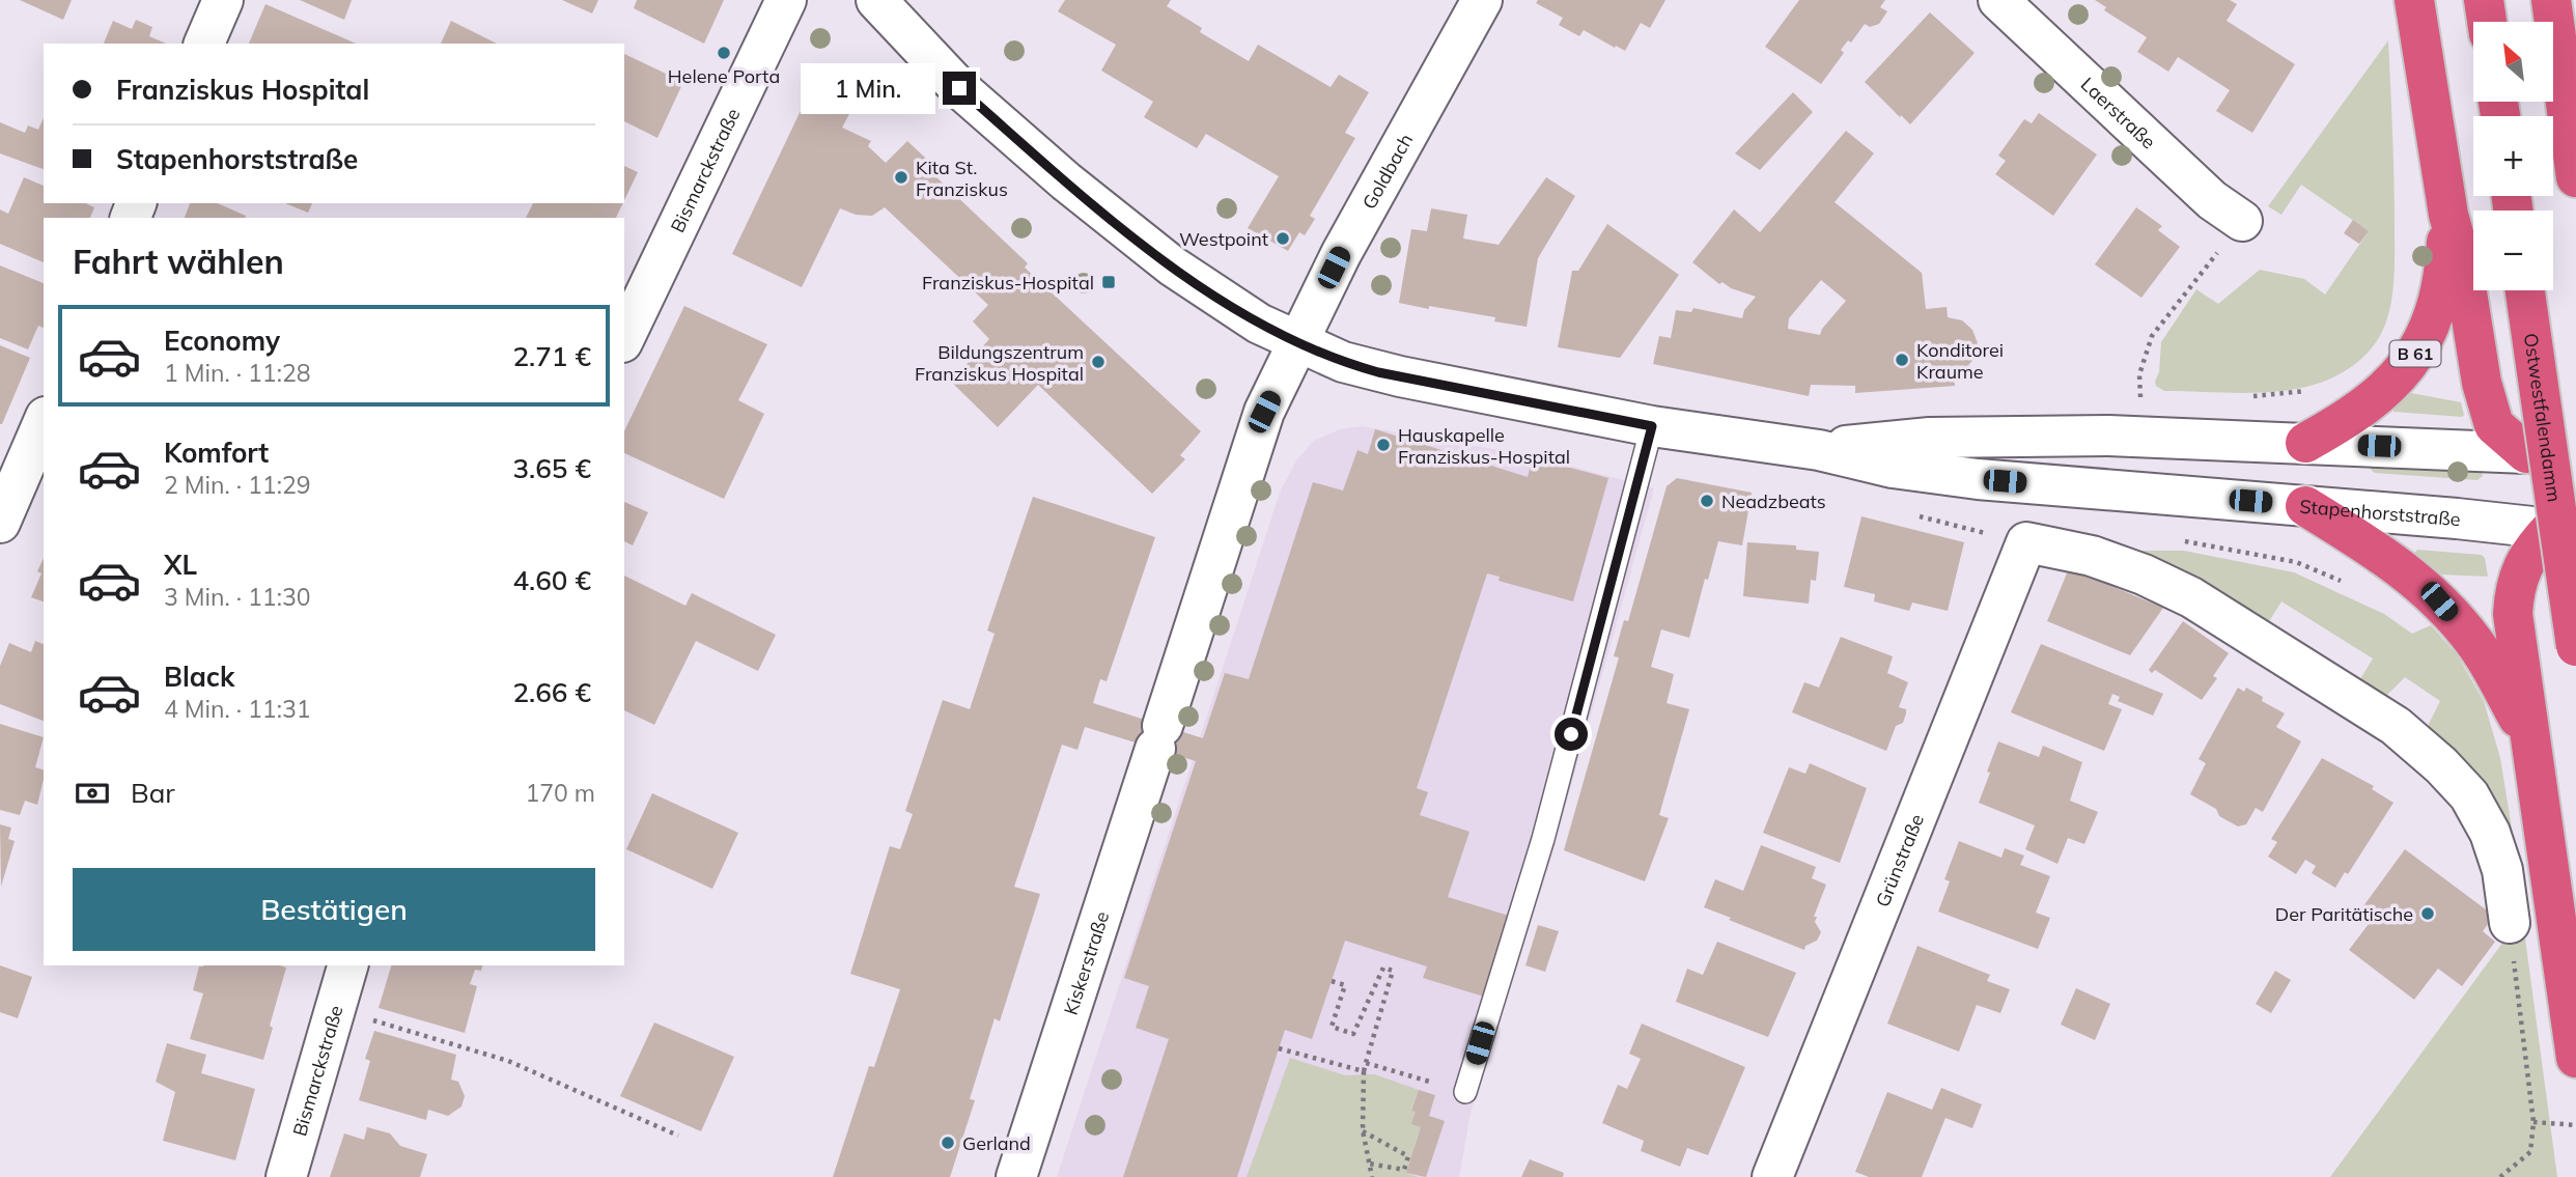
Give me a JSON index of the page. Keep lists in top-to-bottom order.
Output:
{
  "streets": {
    "highway": ["B 61", "Ostwestfalendamm"],
    "street": [
      "Laerstraße",
      "Goldbach",
      "Bismarckstraße",
      "Stapenhorststraße",
      "Grünstraße",
      "Kiskerstraße"
    ]
  },
  "crossings": [
    ["Goldbach", "Stapenhorststraße"],
    ["Goldbach", "Kiskerstraße"],
    ["B 61", "Stapenhorststraße"],
    ["Stapenhorststraße", "Kiskerstraße"]
  ],
  "places": {
    "other": [
      "Helene Porta",
      "Kita St. Franziskus",
      "Westpoint",
      "Konditorei Kraume",
      "Bildungszentrum Franziskus Hospital",
      "Hauskapelle Franziskus-Hospital",
      "Neadzbeats",
      "Der Paritätische",
      "Gerland"
    ],
    "transit": ["Franziskus-Hospital"]
  },
  "north": "top left",
  "page": {
    "map_buttons": ["+", "−"],
    "banner": ["Franziskus Hospital", "Stapenhorststraße"],
    "bubble": "1 Min.",
    "heading": "Fahrt wählen",
    "list": [
      {
        "name": "Economy",
        "note": "1 Min. · 11:28",
        "value": "2.71 €"
      },
      {
        "name": "Komfort",
        "note": "2 Min. · 11:29",
        "value": "3.65 €"
      },
      {
        "name": "XL",
        "note": "3 Min. · 11:30",
        "value": "4.60 €"
      },
      {
        "name": "Black",
        "note": "4 Min. · 11:31",
        "value": "2.66 €"
      }
    ],
    "pay": ["Bar", "170 m"],
    "buttons": "Bestätigen"
  }
}
